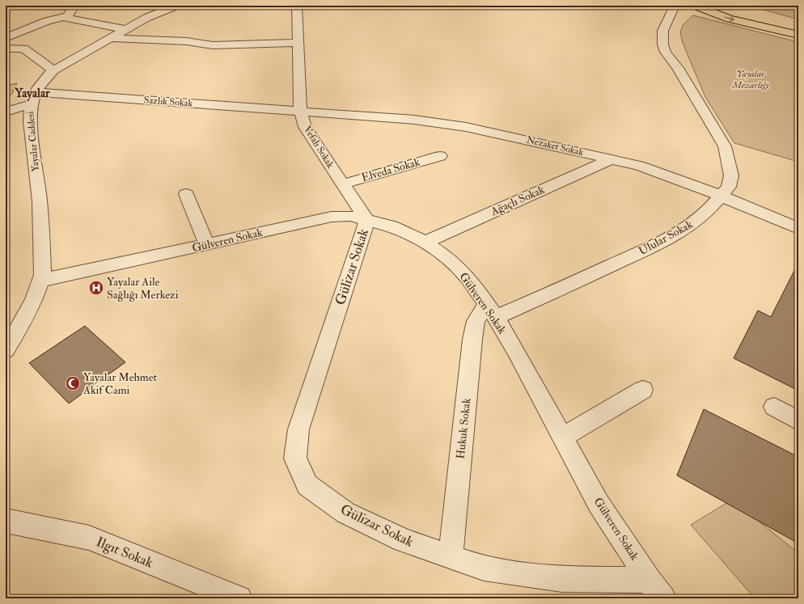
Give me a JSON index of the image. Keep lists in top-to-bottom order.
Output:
{
  "streets": {
    "street": [
      "Sazlık Sokak",
      "Yayalar Caddesi",
      "Nezaket Sokak",
      "Vefalı Sokak",
      "Elveda Sokak",
      "Ağaçlı Sokak",
      "Ulular Sokak",
      "Gülveren Sokak",
      "Gülizar Sokak",
      "Hukuk Sokak",
      "Ilgıt Sokak"
    ]
  },
  "crossings": [
    ["Sazlık Sokak", "Yayalar Caddesi"],
    ["Sazlık Sokak", "Nezaket Sokak"],
    ["Sazlık Sokak", "Vefalı Sokak"],
    ["Yayalar Caddesi", "Gülveren Sokak"],
    ["Nezaket Sokak", "Vefalı Sokak"],
    ["Nezaket Sokak", "Ağaçlı Sokak"],
    ["Nezaket Sokak", "Ulular Sokak"],
    ["Vefalı Sokak", "Elveda Sokak"],
    ["Vefalı Sokak", "Gülveren Sokak"],
    ["Vefalı Sokak", "Gülizar Sokak"],
    ["Ağaçlı Sokak", "Gülveren Sokak"],
    ["Ulular Sokak", "Gülveren Sokak"],
    ["Ulular Sokak", "Hukuk Sokak"],
    ["Gülveren Sokak", "Gülizar Sokak"],
    ["Gülveren Sokak", "Hukuk Sokak"],
    ["Gülizar Sokak", "Hukuk Sokak"]
  ],
  "districts": ["Yayalar"],
  "parks": ["Yayalar Mezarlığı"],
  "places": {
    "hospital": ["Yayalar Aile Sağlığı Merkezi"],
    "mosque": ["Yayalar Mehmet Akif Cami"]
  }
}
